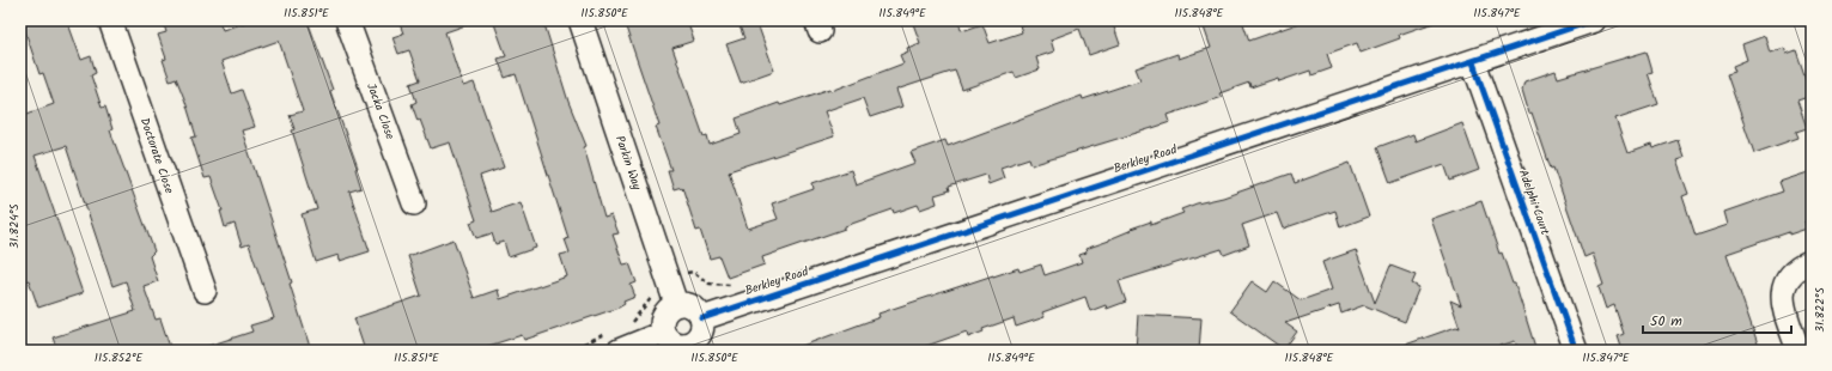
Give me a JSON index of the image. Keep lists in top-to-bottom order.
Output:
{
  "streets": {
    "street": [
      "Jacka Close",
      "Doctorate Close",
      "Berkley Road",
      "Parkin Way",
      "Adelphi Court"
    ]
  },
  "crossings": [
    ["Berkley Road", "Parkin Way"],
    ["Berkley Road", "Adelphi Court"]
  ],
  "scale_bar": "50 m",
  "coordinates": [
    "115.851°E",
    "115.850°E",
    "115.849°E",
    "115.848°E",
    "115.847°E",
    "31.824°S",
    "31.822°S",
    "115.852°E"
  ]
}
